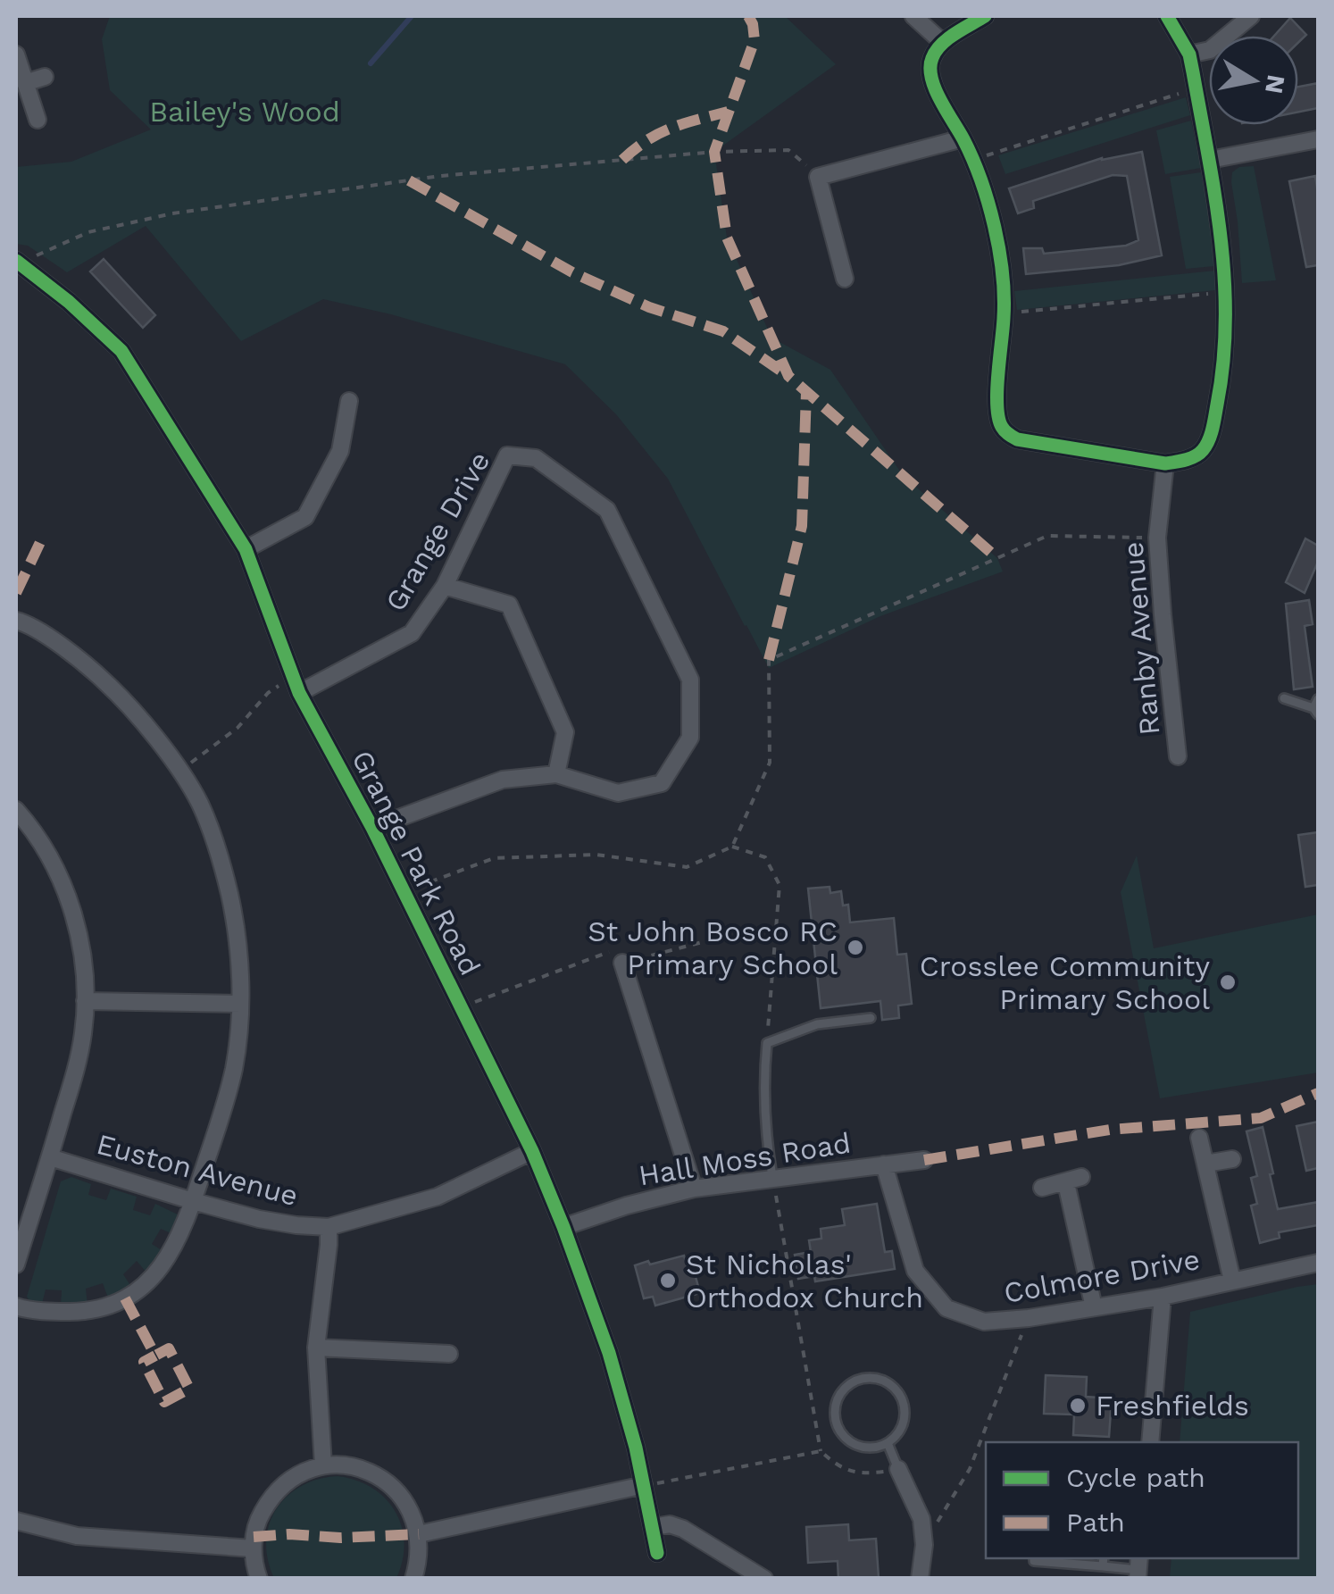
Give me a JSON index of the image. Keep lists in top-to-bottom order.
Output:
{
  "streets": {
    "street": [
      "Grange Drive",
      "Ranby Avenue",
      "Grange Park Road",
      "Hall Moss Road",
      "Euston Avenue",
      "Colmore Drive"
    ]
  },
  "crossings": [
    ["Grange Drive", "Grange Park Road"],
    ["Grange Park Road", "Hall Moss Road"],
    ["Grange Park Road", "Euston Avenue"],
    ["Hall Moss Road", "Colmore Drive"]
  ],
  "parks": ["Bailey's Wood"],
  "places": [
    "St John Bosco RC Primary School",
    "Crosslee Community Primary School",
    "St Nicholas' Orthodox Church",
    "Freshfields"
  ],
  "legend": ["Cycle path", "Path"],
  "north": "right"
}
